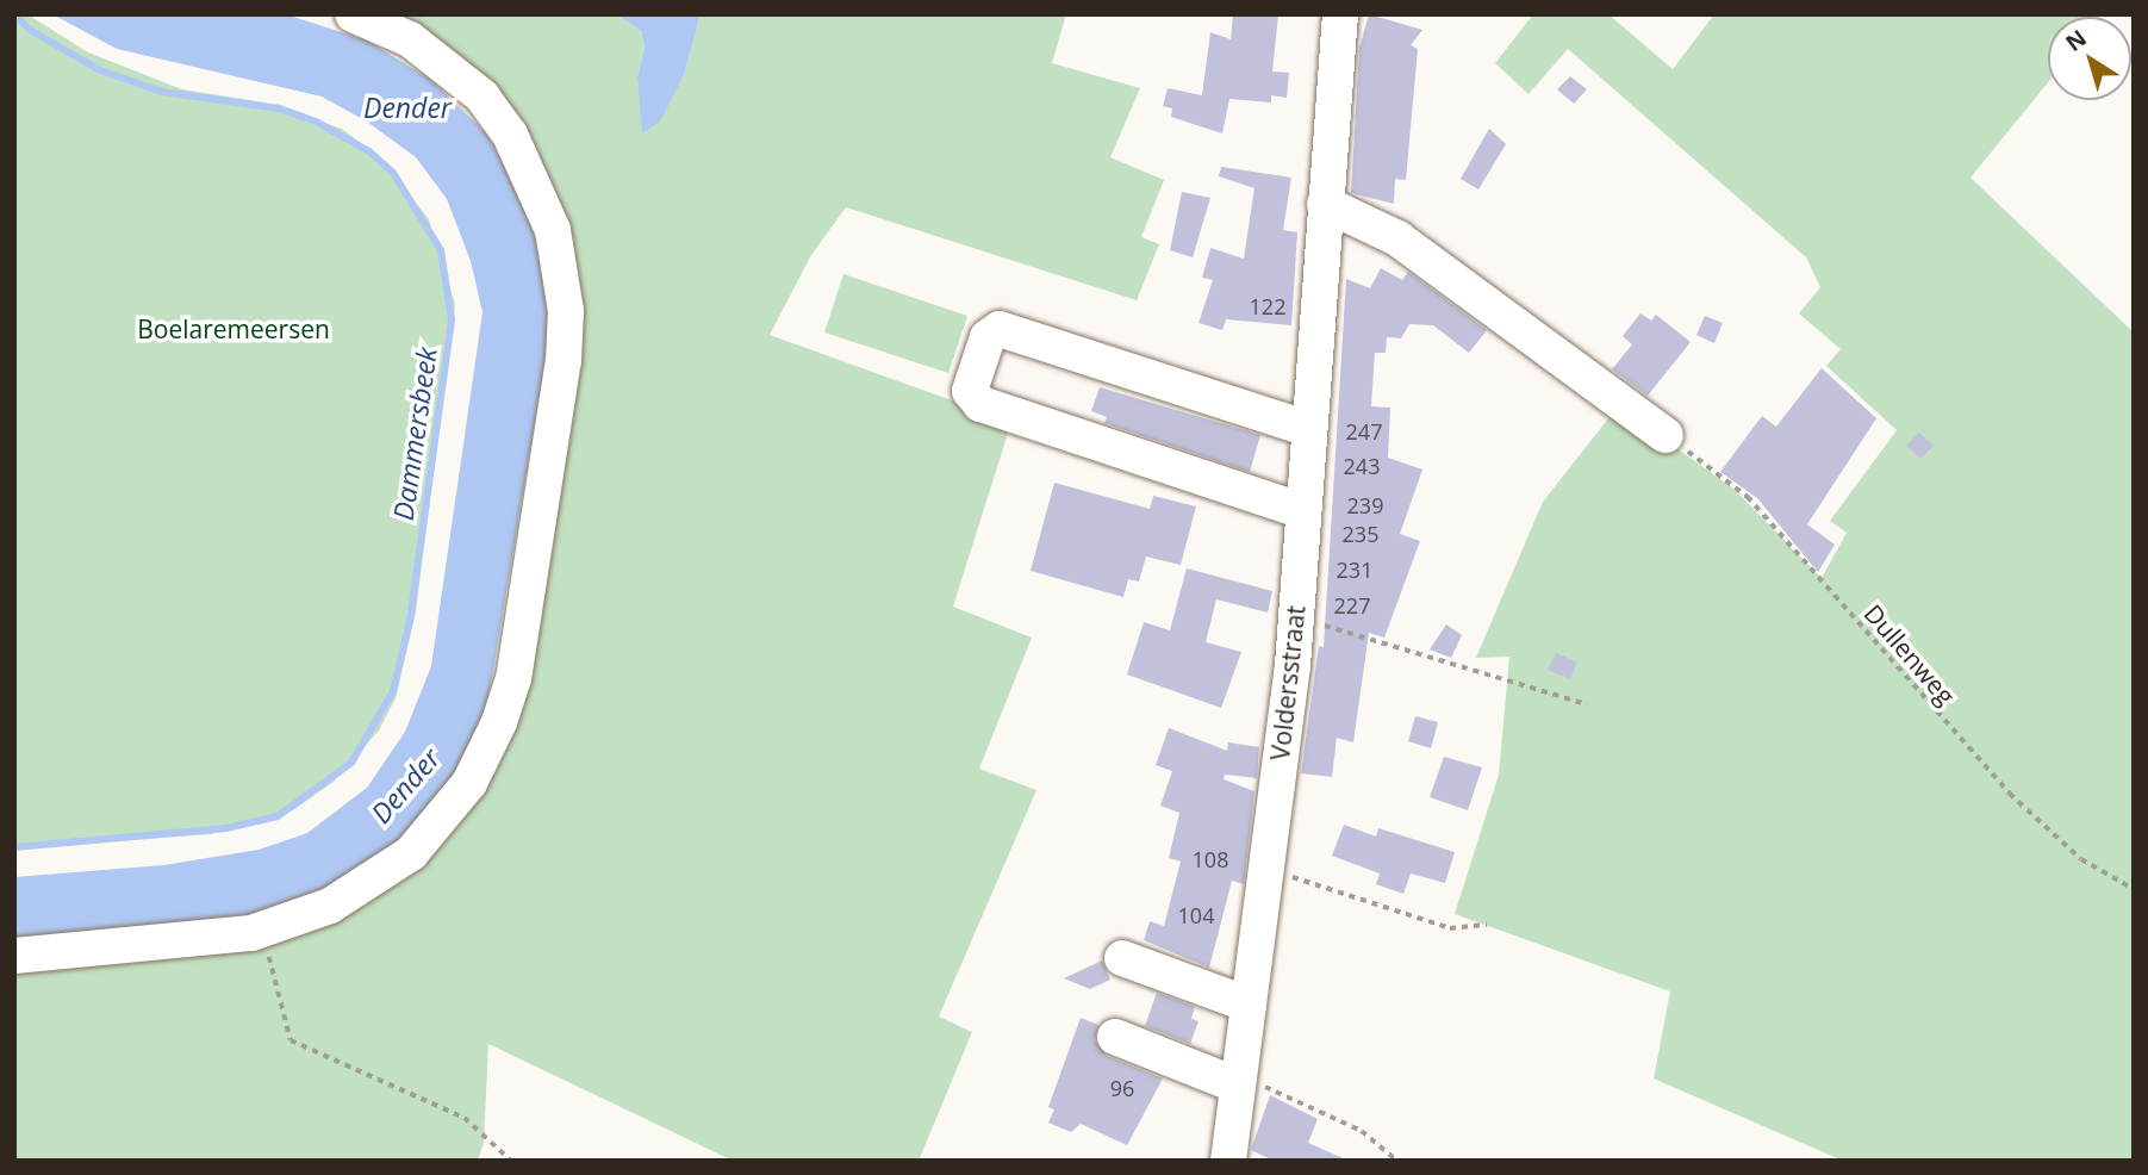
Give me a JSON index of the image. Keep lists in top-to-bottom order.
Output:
{
  "streets": {
    "street": ["Voldersstraat"],
    "path": ["Dullenweg"]
  },
  "water": ["Dender", "Dammersbeek"],
  "parks": ["Boelaremeersen"],
  "house_numbers": [
    "122",
    "247",
    "243",
    "239",
    "235",
    "231",
    "227",
    "108",
    "104",
    "96"
  ],
  "north": "top left"
}
